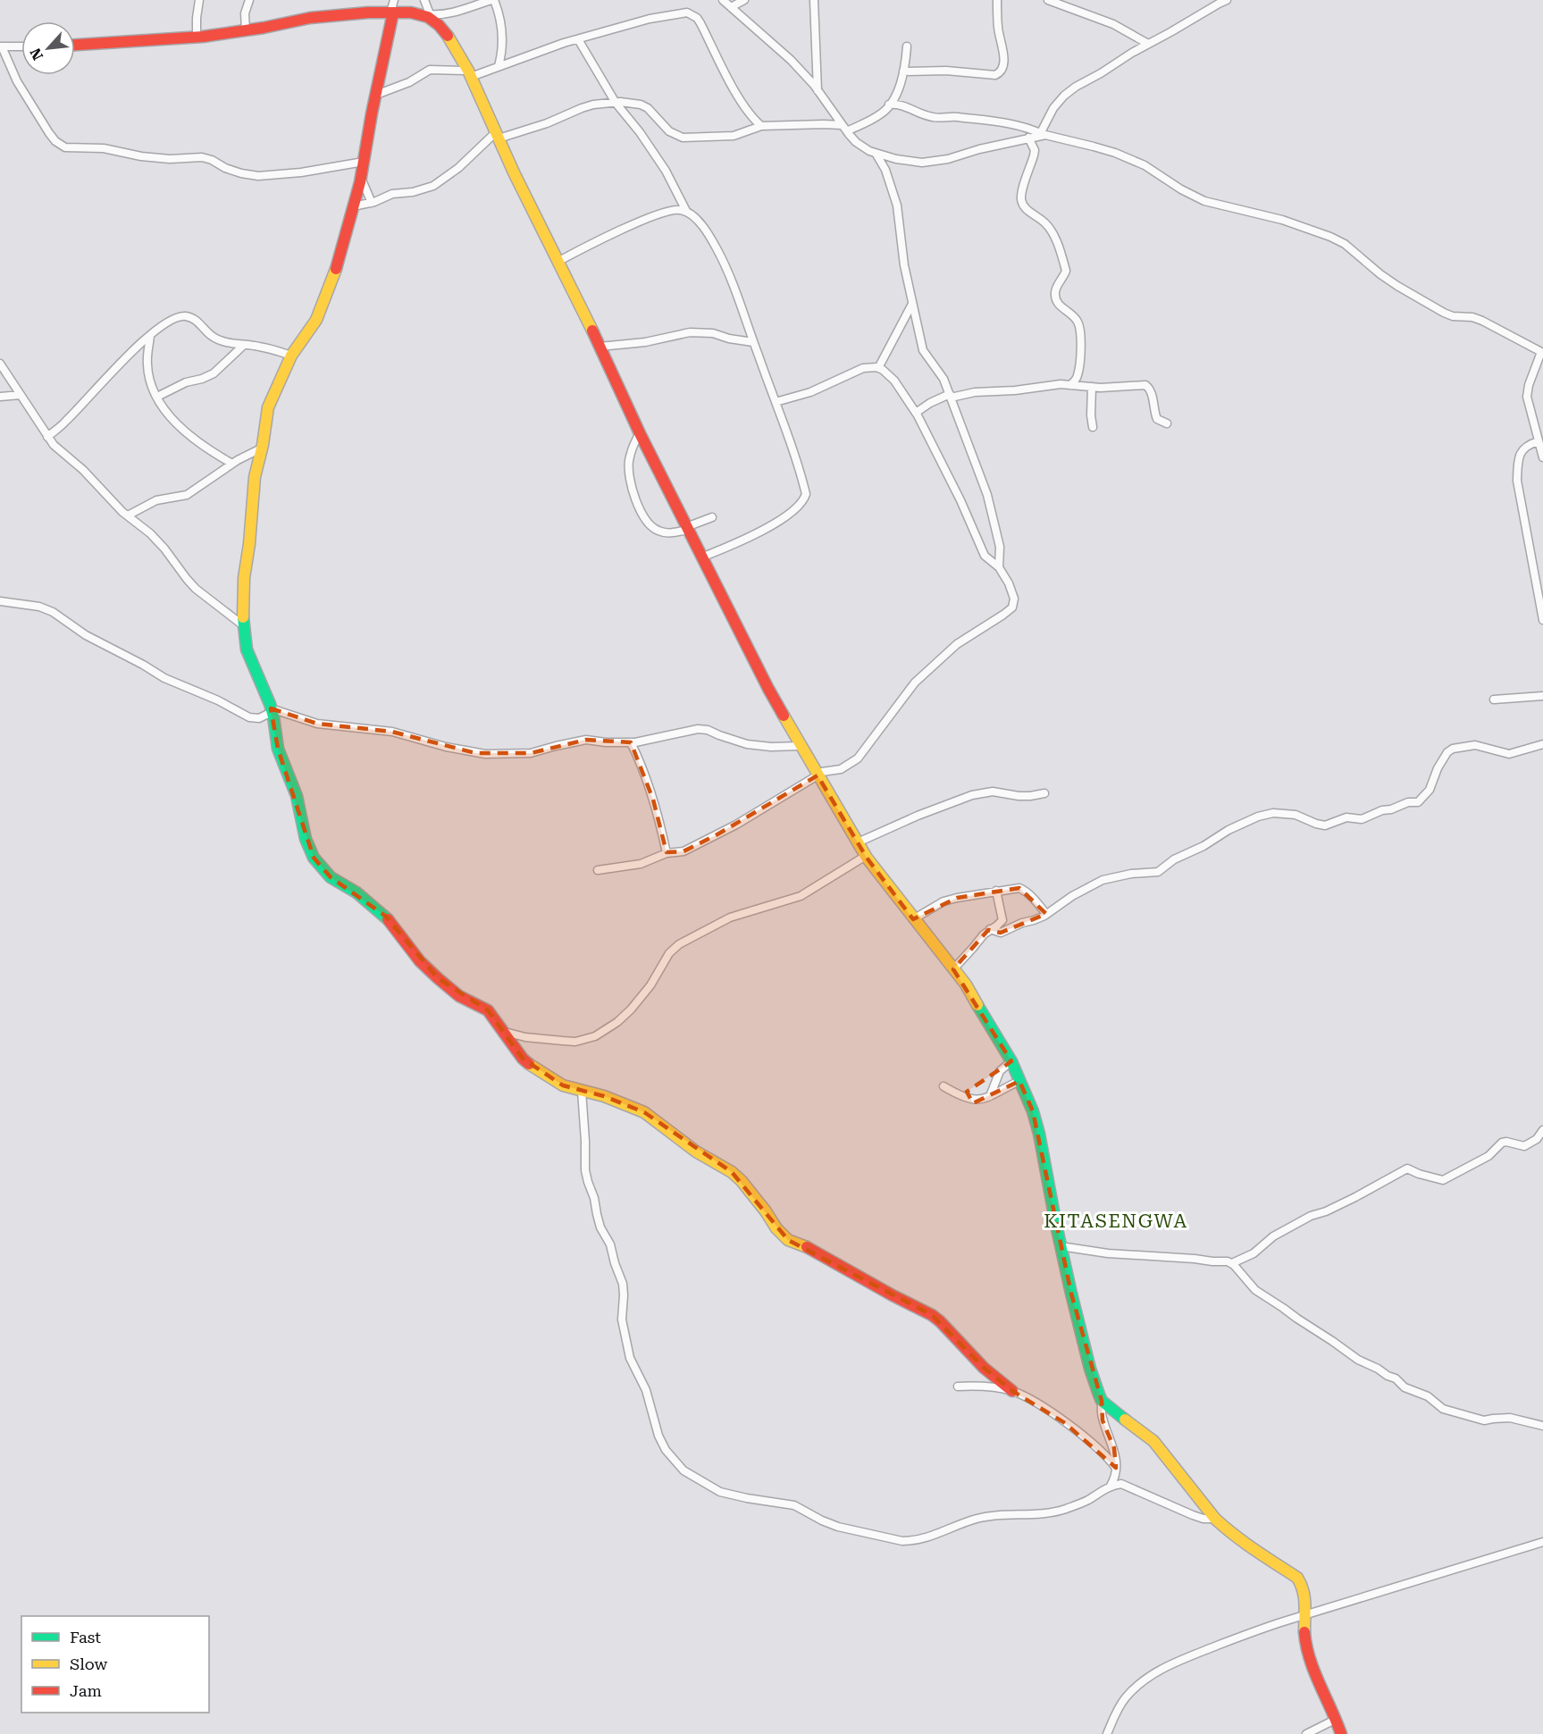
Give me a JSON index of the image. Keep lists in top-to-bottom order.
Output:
{
  "districts": ["KITASENGWA"],
  "legend": ["Fast", "Slow", "Jam"],
  "north": "bottom left"
}
